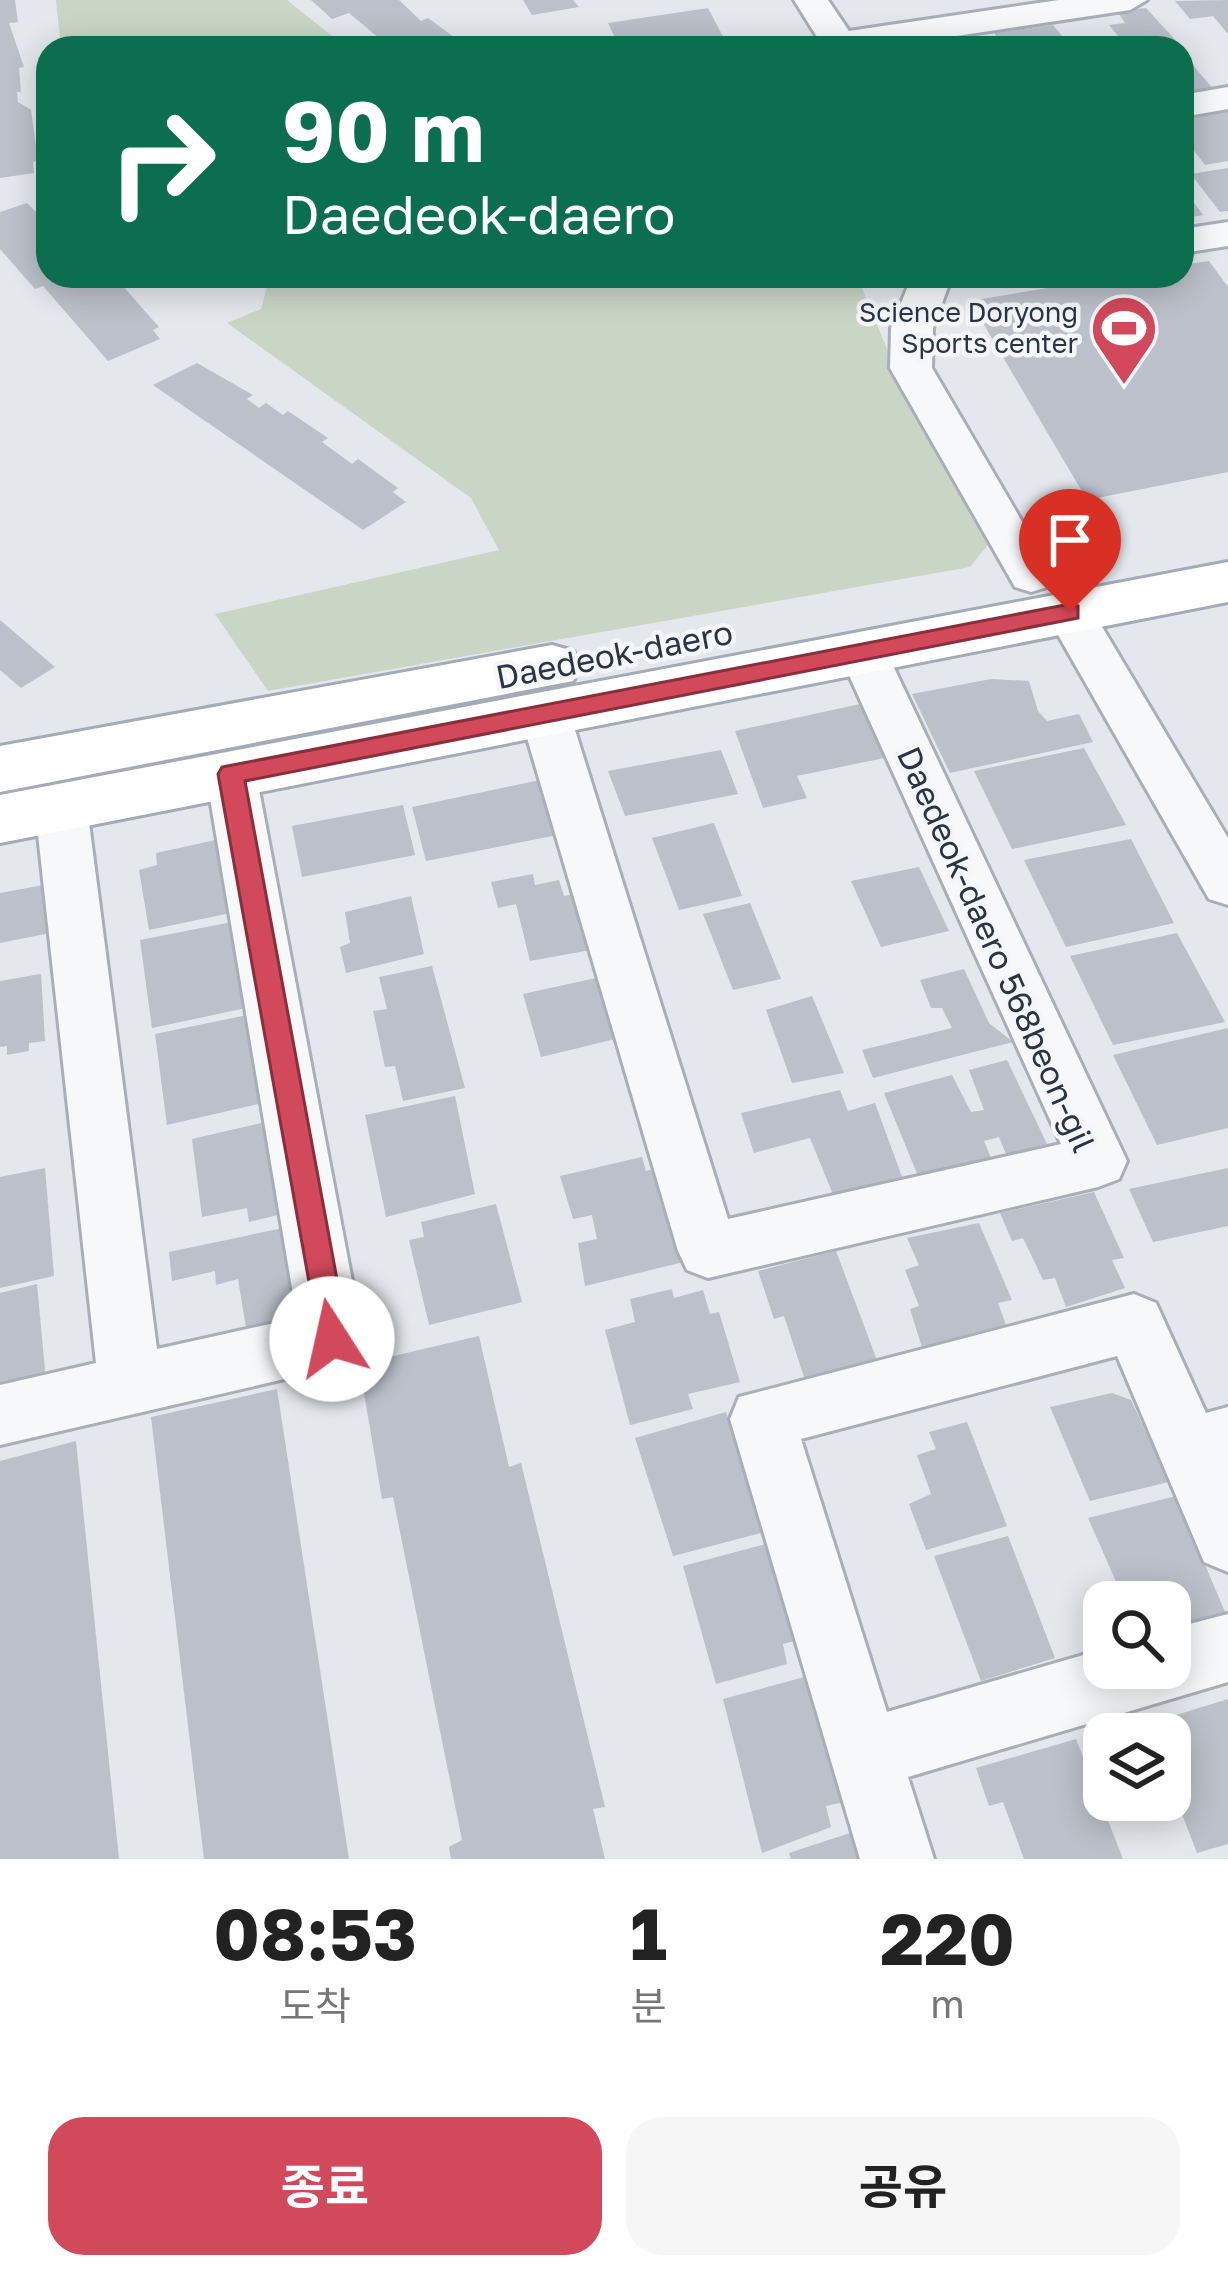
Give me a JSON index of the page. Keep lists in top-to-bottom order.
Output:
{
  "streets": {
    "main road": ["Daedeok-daero"],
    "street": ["Daedeok-daero 568beon-gil"]
  },
  "crossings": [
    ["Daedeok-daero", "Daedeok-daero 568beon-gil"]
  ],
  "places": {
    "sports": ["Science Doryong Sports center"]
  },
  "page": {
    "turn": ["90 m", "Daedeok-daero"],
    "eta": [
      "08:53",
      "도착",
      "1",
      "분",
      "220",
      "m"
    ],
    "buttons": ["종료", "공유"]
  }
}
